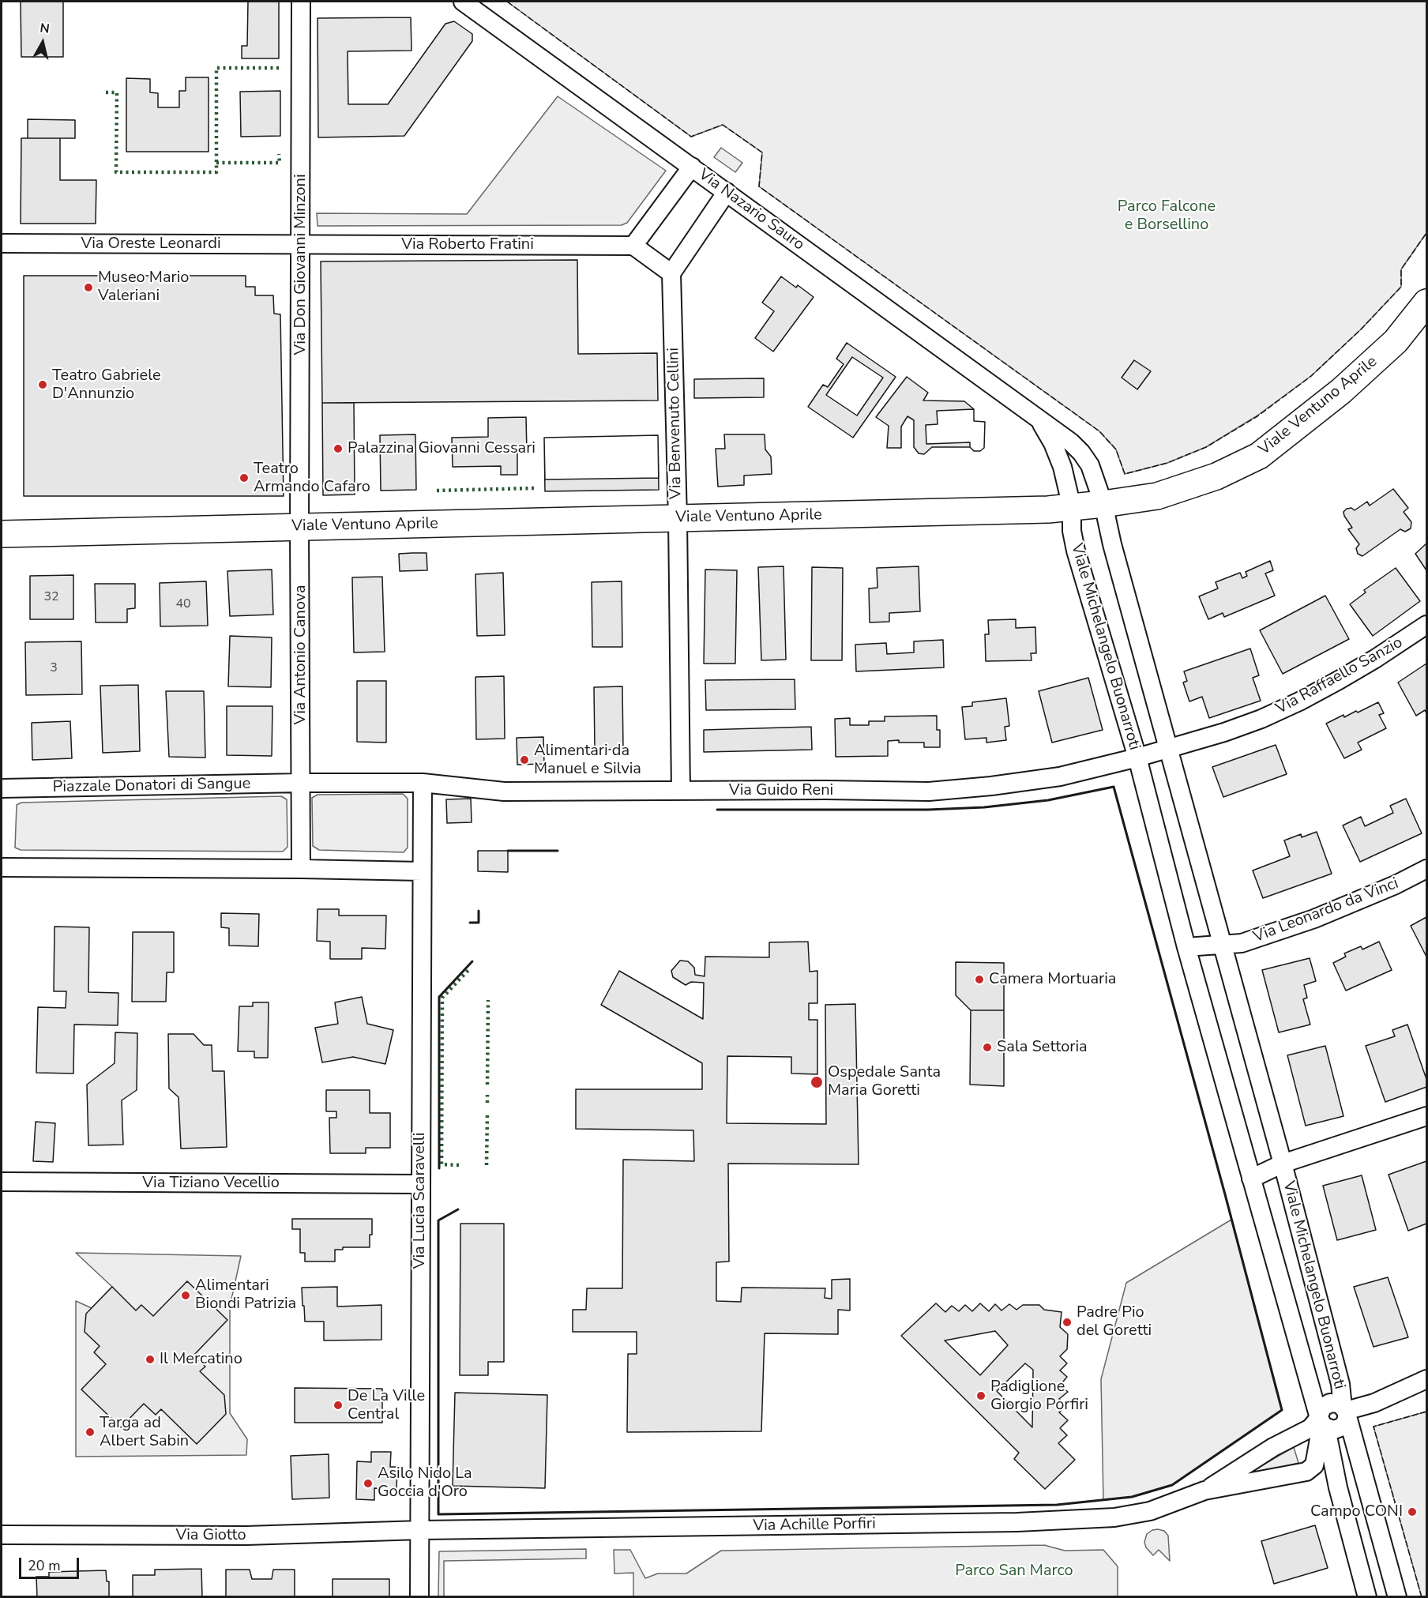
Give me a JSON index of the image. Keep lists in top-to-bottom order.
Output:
{
  "streets": {
    "main road": ["Viale Ventuno Aprile"],
    "street": [
      "Via Nazario Sauro",
      "Via Oreste Leonardi",
      "Via Roberto Fratini",
      "Via Don Giovanni Minzoni",
      "Via Benvenuto Cellini",
      "Viale Michelangelo Buonarroti",
      "Via Antonio Canova",
      "Via Raffaello Sanzio",
      "Piazzale Donatori di Sangue",
      "Via Guido Reni",
      "Via Leonardo da Vinci",
      "Via Tiziano Vecellio",
      "Via Lucia Scaravelli",
      "Via Achille Porfiri",
      "Via Giotto"
    ]
  },
  "crossings": [
    ["Via Nazario Sauro", "Viale Ventuno Aprile"],
    ["Via Nazario Sauro", "Viale Michelangelo Buonarroti"],
    ["Via Oreste Leonardi", "Via Roberto Fratini"],
    ["Via Oreste Leonardi", "Via Don Giovanni Minzoni"],
    ["Via Roberto Fratini", "Via Don Giovanni Minzoni"],
    ["Via Don Giovanni Minzoni", "Viale Ventuno Aprile"],
    ["Via Don Giovanni Minzoni", "Via Antonio Canova"],
    ["Viale Ventuno Aprile", "Via Benvenuto Cellini"],
    ["Viale Ventuno Aprile", "Viale Michelangelo Buonarroti"],
    ["Viale Ventuno Aprile", "Via Antonio Canova"],
    ["Via Benvenuto Cellini", "Via Guido Reni"],
    ["Viale Michelangelo Buonarroti", "Via Raffaello Sanzio"],
    ["Viale Michelangelo Buonarroti", "Via Guido Reni"],
    ["Viale Michelangelo Buonarroti", "Via Leonardo da Vinci"],
    ["Viale Michelangelo Buonarroti", "Via Achille Porfiri"],
    ["Via Antonio Canova", "Piazzale Donatori di Sangue"],
    ["Piazzale Donatori di Sangue", "Via Guido Reni"],
    ["Via Tiziano Vecellio", "Via Lucia Scaravelli"],
    ["Via Lucia Scaravelli", "Via Achille Porfiri"],
    ["Via Lucia Scaravelli", "Via Giotto"],
    ["Via Achille Porfiri", "Via Giotto"]
  ],
  "parks": ["Parco Falcone e Borsellino", "Parco San Marco"],
  "places": [
    "Museo Mario Valeriani",
    "Teatro Gabriele D'Annunzio",
    "Palazzina Giovanni Cessari",
    "Teatro Armando Cafaro",
    "Alimentari da Manuel e Silvia",
    "Camera Mortuaria",
    "Sala Settoria",
    "Ospedale Santa Maria Goretti",
    "Alimentari Biondi Patrizia",
    "Padre Pio del Goretti",
    "Il Mercatino",
    "Padiglione Giorgio Porfiri",
    "De La Ville Central",
    "Targa ad Albert Sabin",
    "Asilo Nido La Goccia d'Oro",
    "Campo CONI"
  ],
  "house_numbers": ["32", "40", "3"],
  "scale_bar": "20 m",
  "north": "top"
}
